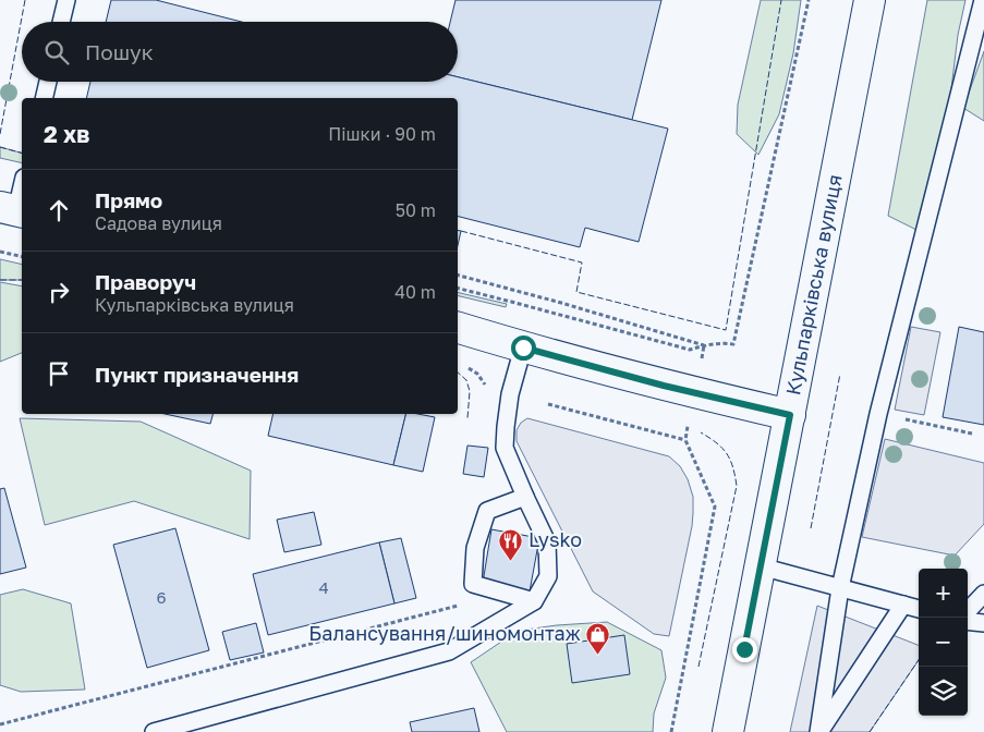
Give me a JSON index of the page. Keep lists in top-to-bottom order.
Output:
{
  "streets": {
    "main road": ["Кульпарківська вулиця"]
  },
  "places": {
    "restaurant": ["Lysko"],
    "shop": ["Балансування/шиномонтаж"]
  },
  "house_numbers": ["4", "6"],
  "page": {
    "search": "Пошук",
    "heading": ["2 хв", "Пішки · 90 m"],
    "list": [
      ["Прямо", "Садова вулиця", "50 m"],
      ["Праворуч", "Кульпарківська вулиця", "40 m"],
      "Пункт призначення"
    ],
    "map_buttons": ["+", "−"]
  }
}
